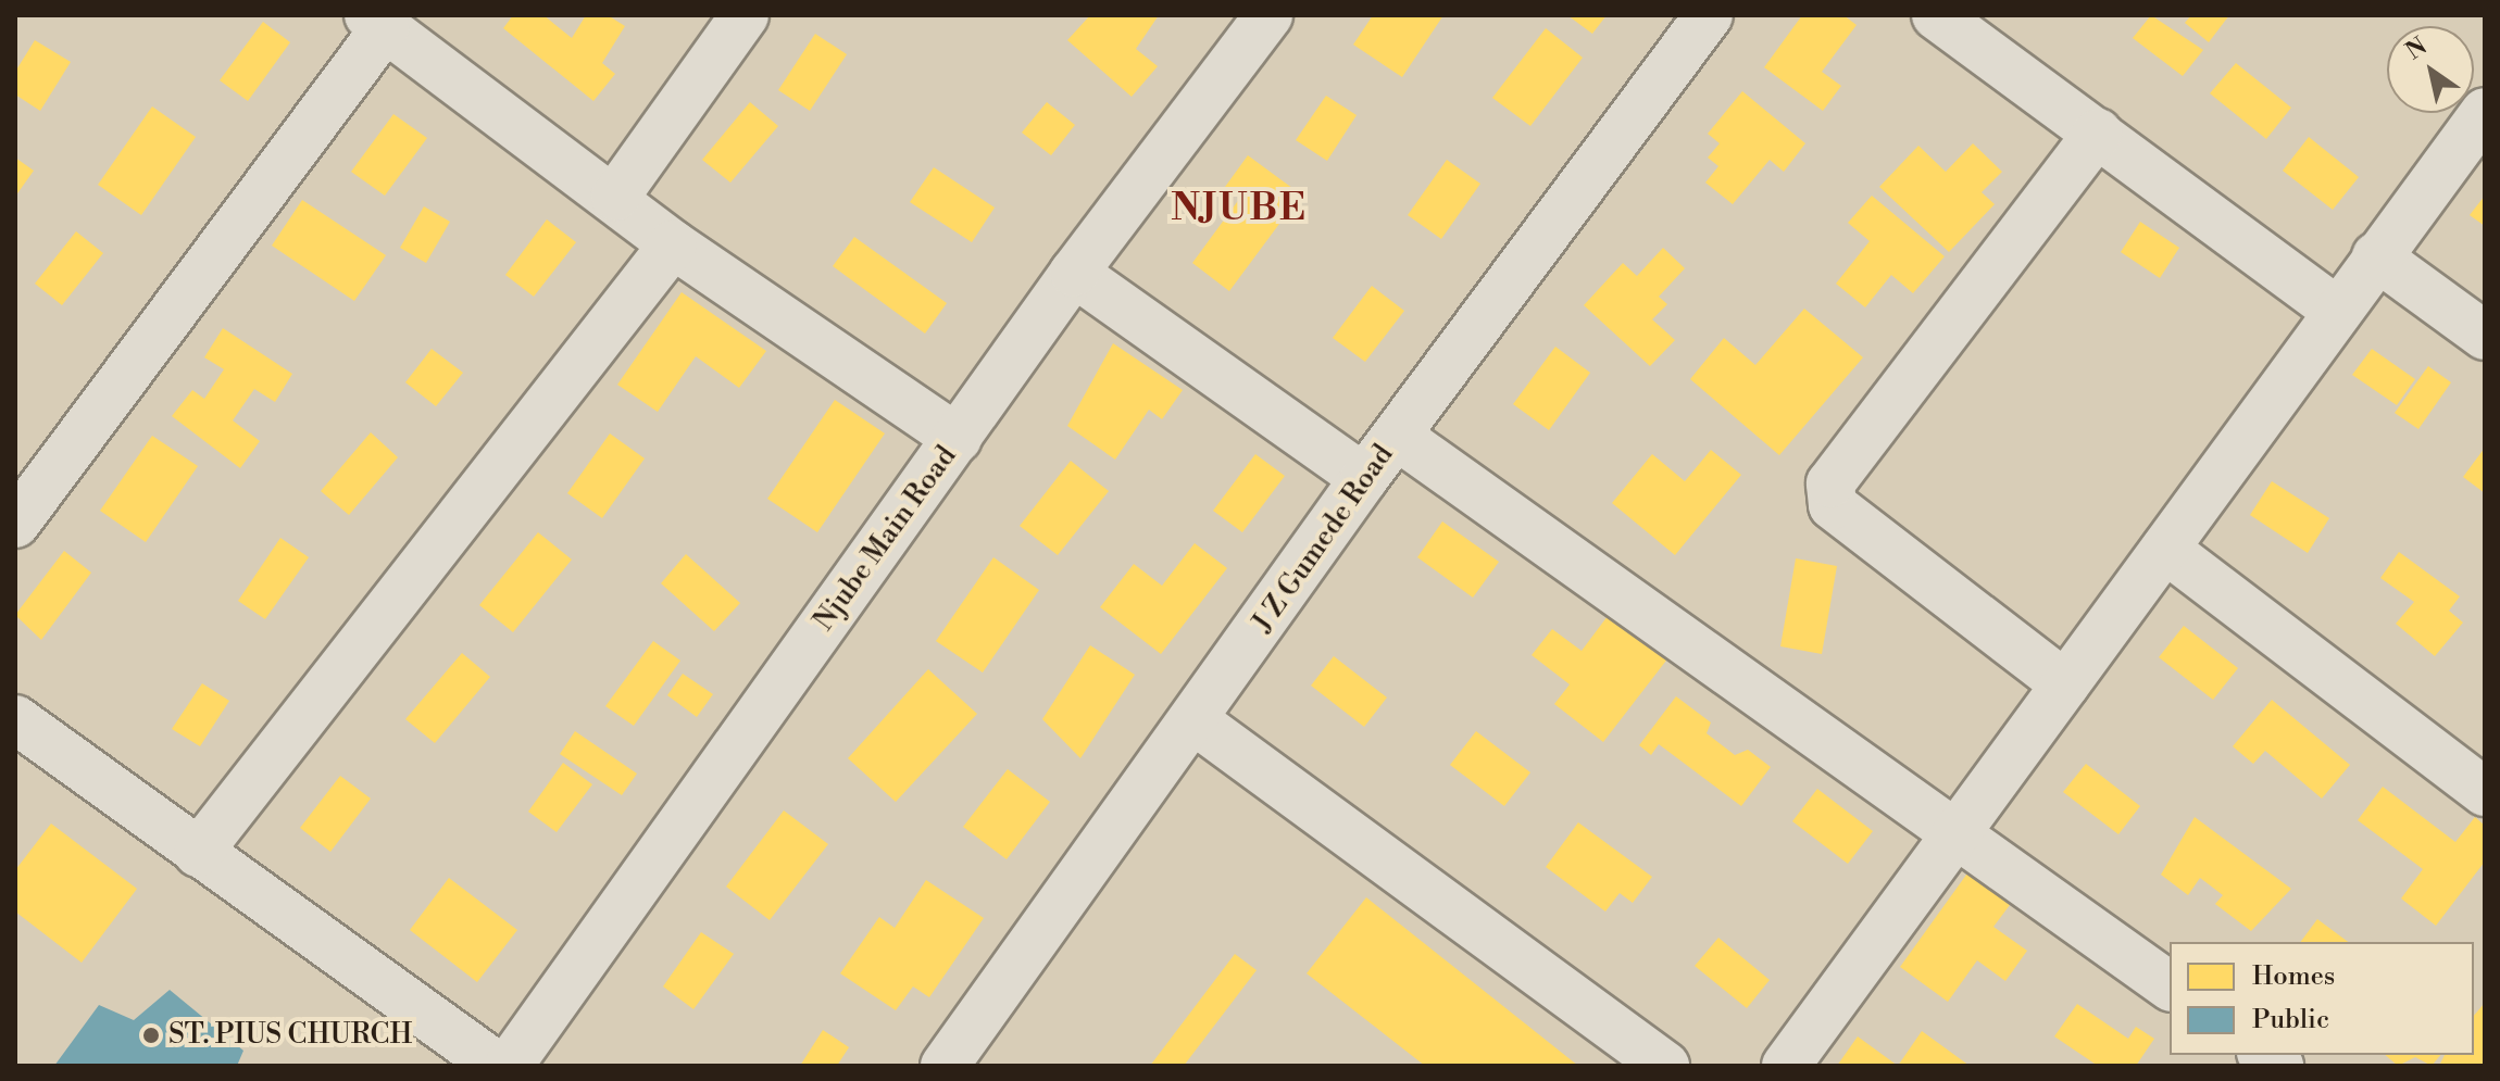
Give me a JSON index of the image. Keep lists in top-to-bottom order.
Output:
{
  "streets": {
    "street": ["Njube Main Road", "J Z Gumede Road"]
  },
  "districts": ["NJUBE"],
  "places": ["ST. PIUS CHURCH"],
  "legend": ["Homes", "Public"],
  "north": "top left"
}
